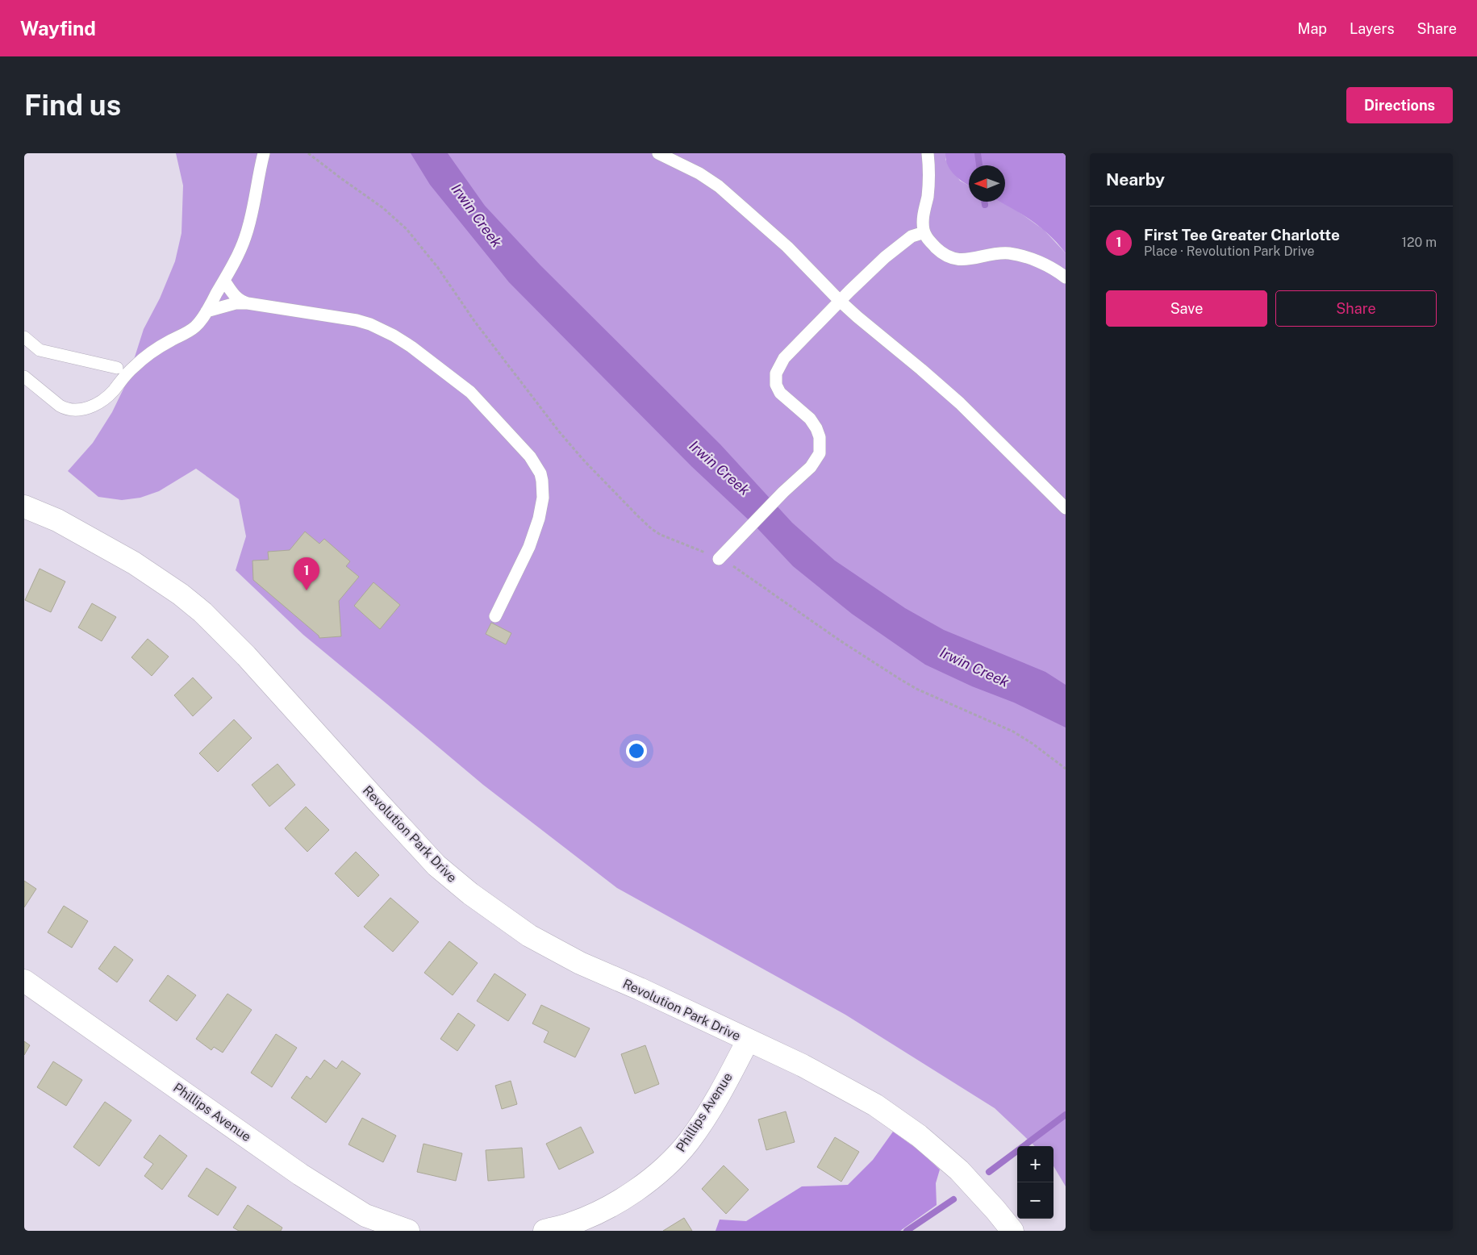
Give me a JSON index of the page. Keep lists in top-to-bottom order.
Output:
{
  "streets": {
    "street": ["Revolution Park Drive", "Phillips Avenue"]
  },
  "crossings": [
    ["Revolution Park Drive", "Phillips Avenue"]
  ],
  "water": ["Irwin Creek"],
  "north": "left",
  "page": {
    "header": "Wayfind",
    "nav": ["Map", "Layers", "Share"],
    "buttons": [
      "Directions",
      ["Save", "Share"]
    ],
    "title": "Find us",
    "heading": "Nearby",
    "list": [
      {
        "mark": "1",
        "name": "First Tee Greater Charlotte",
        "note": "Place · Revolution Park Drive",
        "value": "120 m"
      }
    ],
    "pins": "1",
    "map_buttons": ["+", "−"]
  }
}
